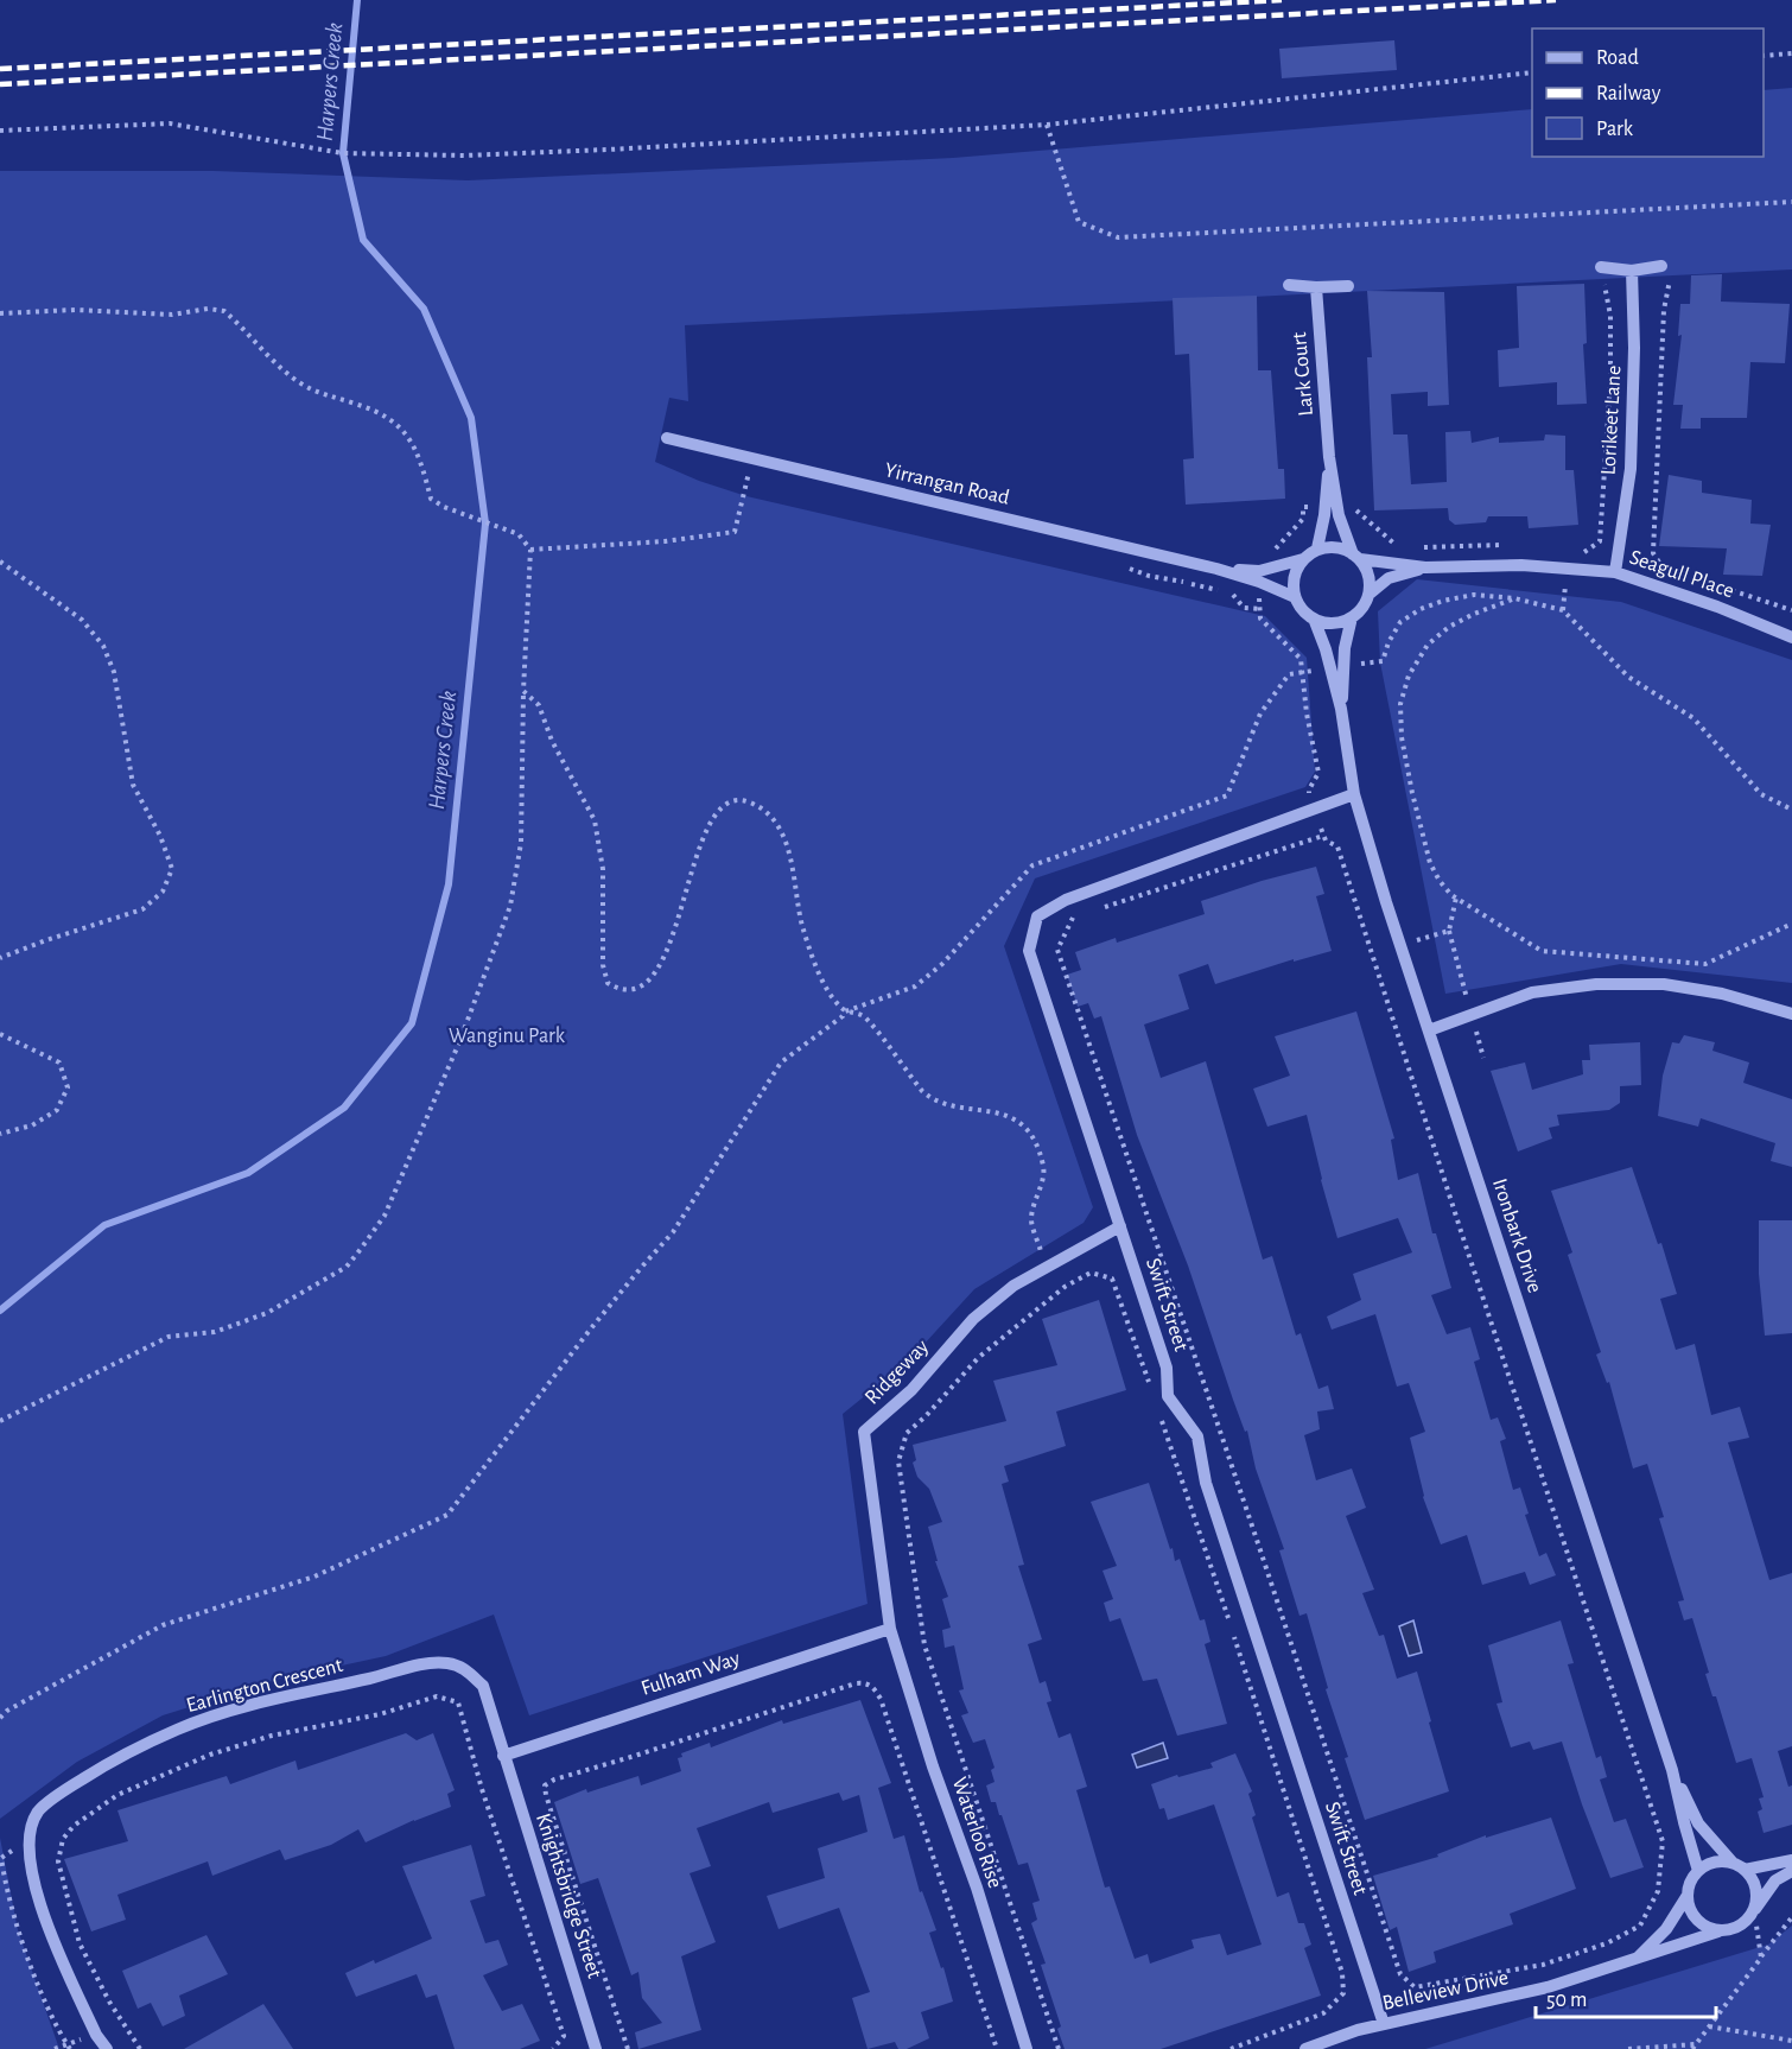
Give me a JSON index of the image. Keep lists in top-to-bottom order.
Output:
{
  "streets": {
    "street": [
      "Lark Court",
      "Lorikeet Lane",
      "Yirrangan Road",
      "Seagull Place",
      "Ironbark Drive",
      "Swift Street",
      "Ridgeway",
      "Fulham Way",
      "Earlington Crescent",
      "Waterloo Rise",
      "Knightsbridge Street",
      "Belleview Drive"
    ]
  },
  "crossings": [
    ["Lark Court", "Yirrangan Road"],
    ["Lark Court", "Seagull Place"],
    ["Lark Court", "Ironbark Drive"],
    ["Lorikeet Lane", "Seagull Place"],
    ["Yirrangan Road", "Seagull Place"],
    ["Yirrangan Road", "Ironbark Drive"],
    ["Seagull Place", "Ironbark Drive"],
    ["Ironbark Drive", "Swift Street"],
    ["Ironbark Drive", "Belleview Drive"],
    ["Swift Street", "Ridgeway"],
    ["Swift Street", "Belleview Drive"],
    ["Ridgeway", "Fulham Way"],
    ["Ridgeway", "Waterloo Rise"],
    ["Fulham Way", "Earlington Crescent"],
    ["Fulham Way", "Waterloo Rise"],
    ["Fulham Way", "Knightsbridge Street"],
    ["Earlington Crescent", "Knightsbridge Street"]
  ],
  "water": ["Harpers Creek"],
  "parks": ["Wanginu Park"],
  "legend": ["Road", "Railway", "Park"],
  "scale_bar": "50 m"
}
